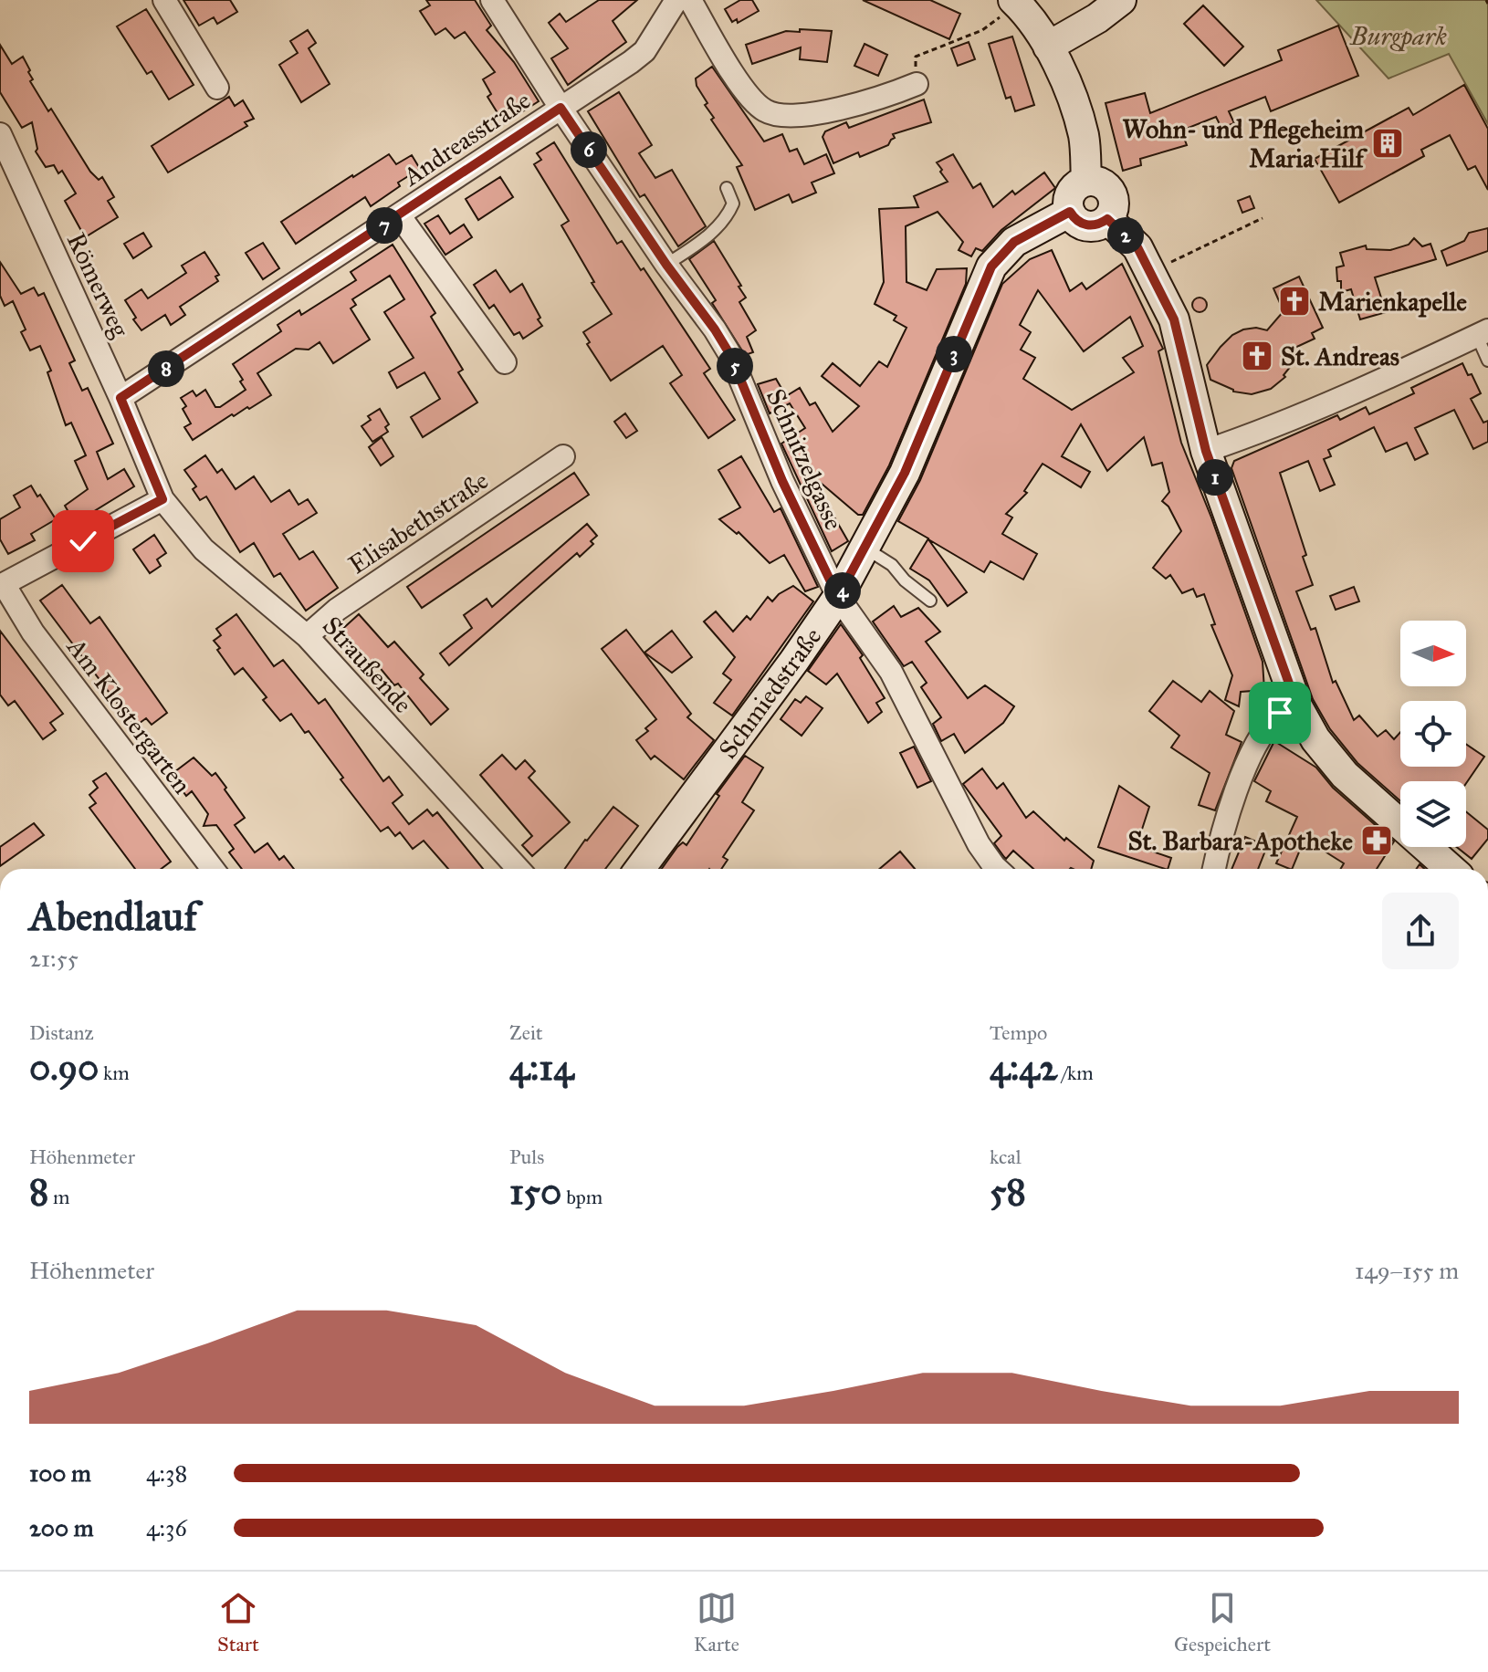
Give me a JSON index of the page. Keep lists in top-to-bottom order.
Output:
{
  "streets": {
    "main road": ["Schmiedstraße"],
    "street": [
      "Andreasstraße",
      "Römerweg",
      "Schnitzelgasse",
      "Elisabethstraße",
      "Straußende",
      "Am Klostergarten"
    ]
  },
  "crossings": [
    ["Andreasstraße", "Römerweg"],
    ["Andreasstraße", "Schnitzelgasse"],
    ["Römerweg", "Straußende"],
    ["Schnitzelgasse", "Schmiedstraße"],
    ["Elisabethstraße", "Straußende"]
  ],
  "parks": ["Burgpark"],
  "places": {
    "building": ["Wohn- und Pflegeheim Maria Hilf"],
    "church": ["Marienkapelle", "St. Andreas"],
    "pharmacy": ["St. Barbara-Apotheke"]
  },
  "north": "right",
  "page": {
    "pins": [
      "6",
      "7",
      "2",
      "3",
      "5",
      "8",
      "1",
      "4"
    ],
    "heading": ["Abendlauf", "21:55"],
    "stats": [
      ["Distanz", "0.90 km"],
      ["Zeit", "4:14"],
      ["Tempo", "4:42 /km"],
      ["Höhenmeter", "8 m"],
      ["Puls", "150 bpm"],
      ["kcal", "58"]
    ],
    "chart": ["Höhenmeter", "149–155 m"],
    "list": [
      {
        "name": "100 m",
        "note": "4:38"
      },
      {
        "name": "200 m",
        "note": "4:36"
      }
    ],
    "tabs": ["Start", "Karte", "Gespeichert"]
  }
}
